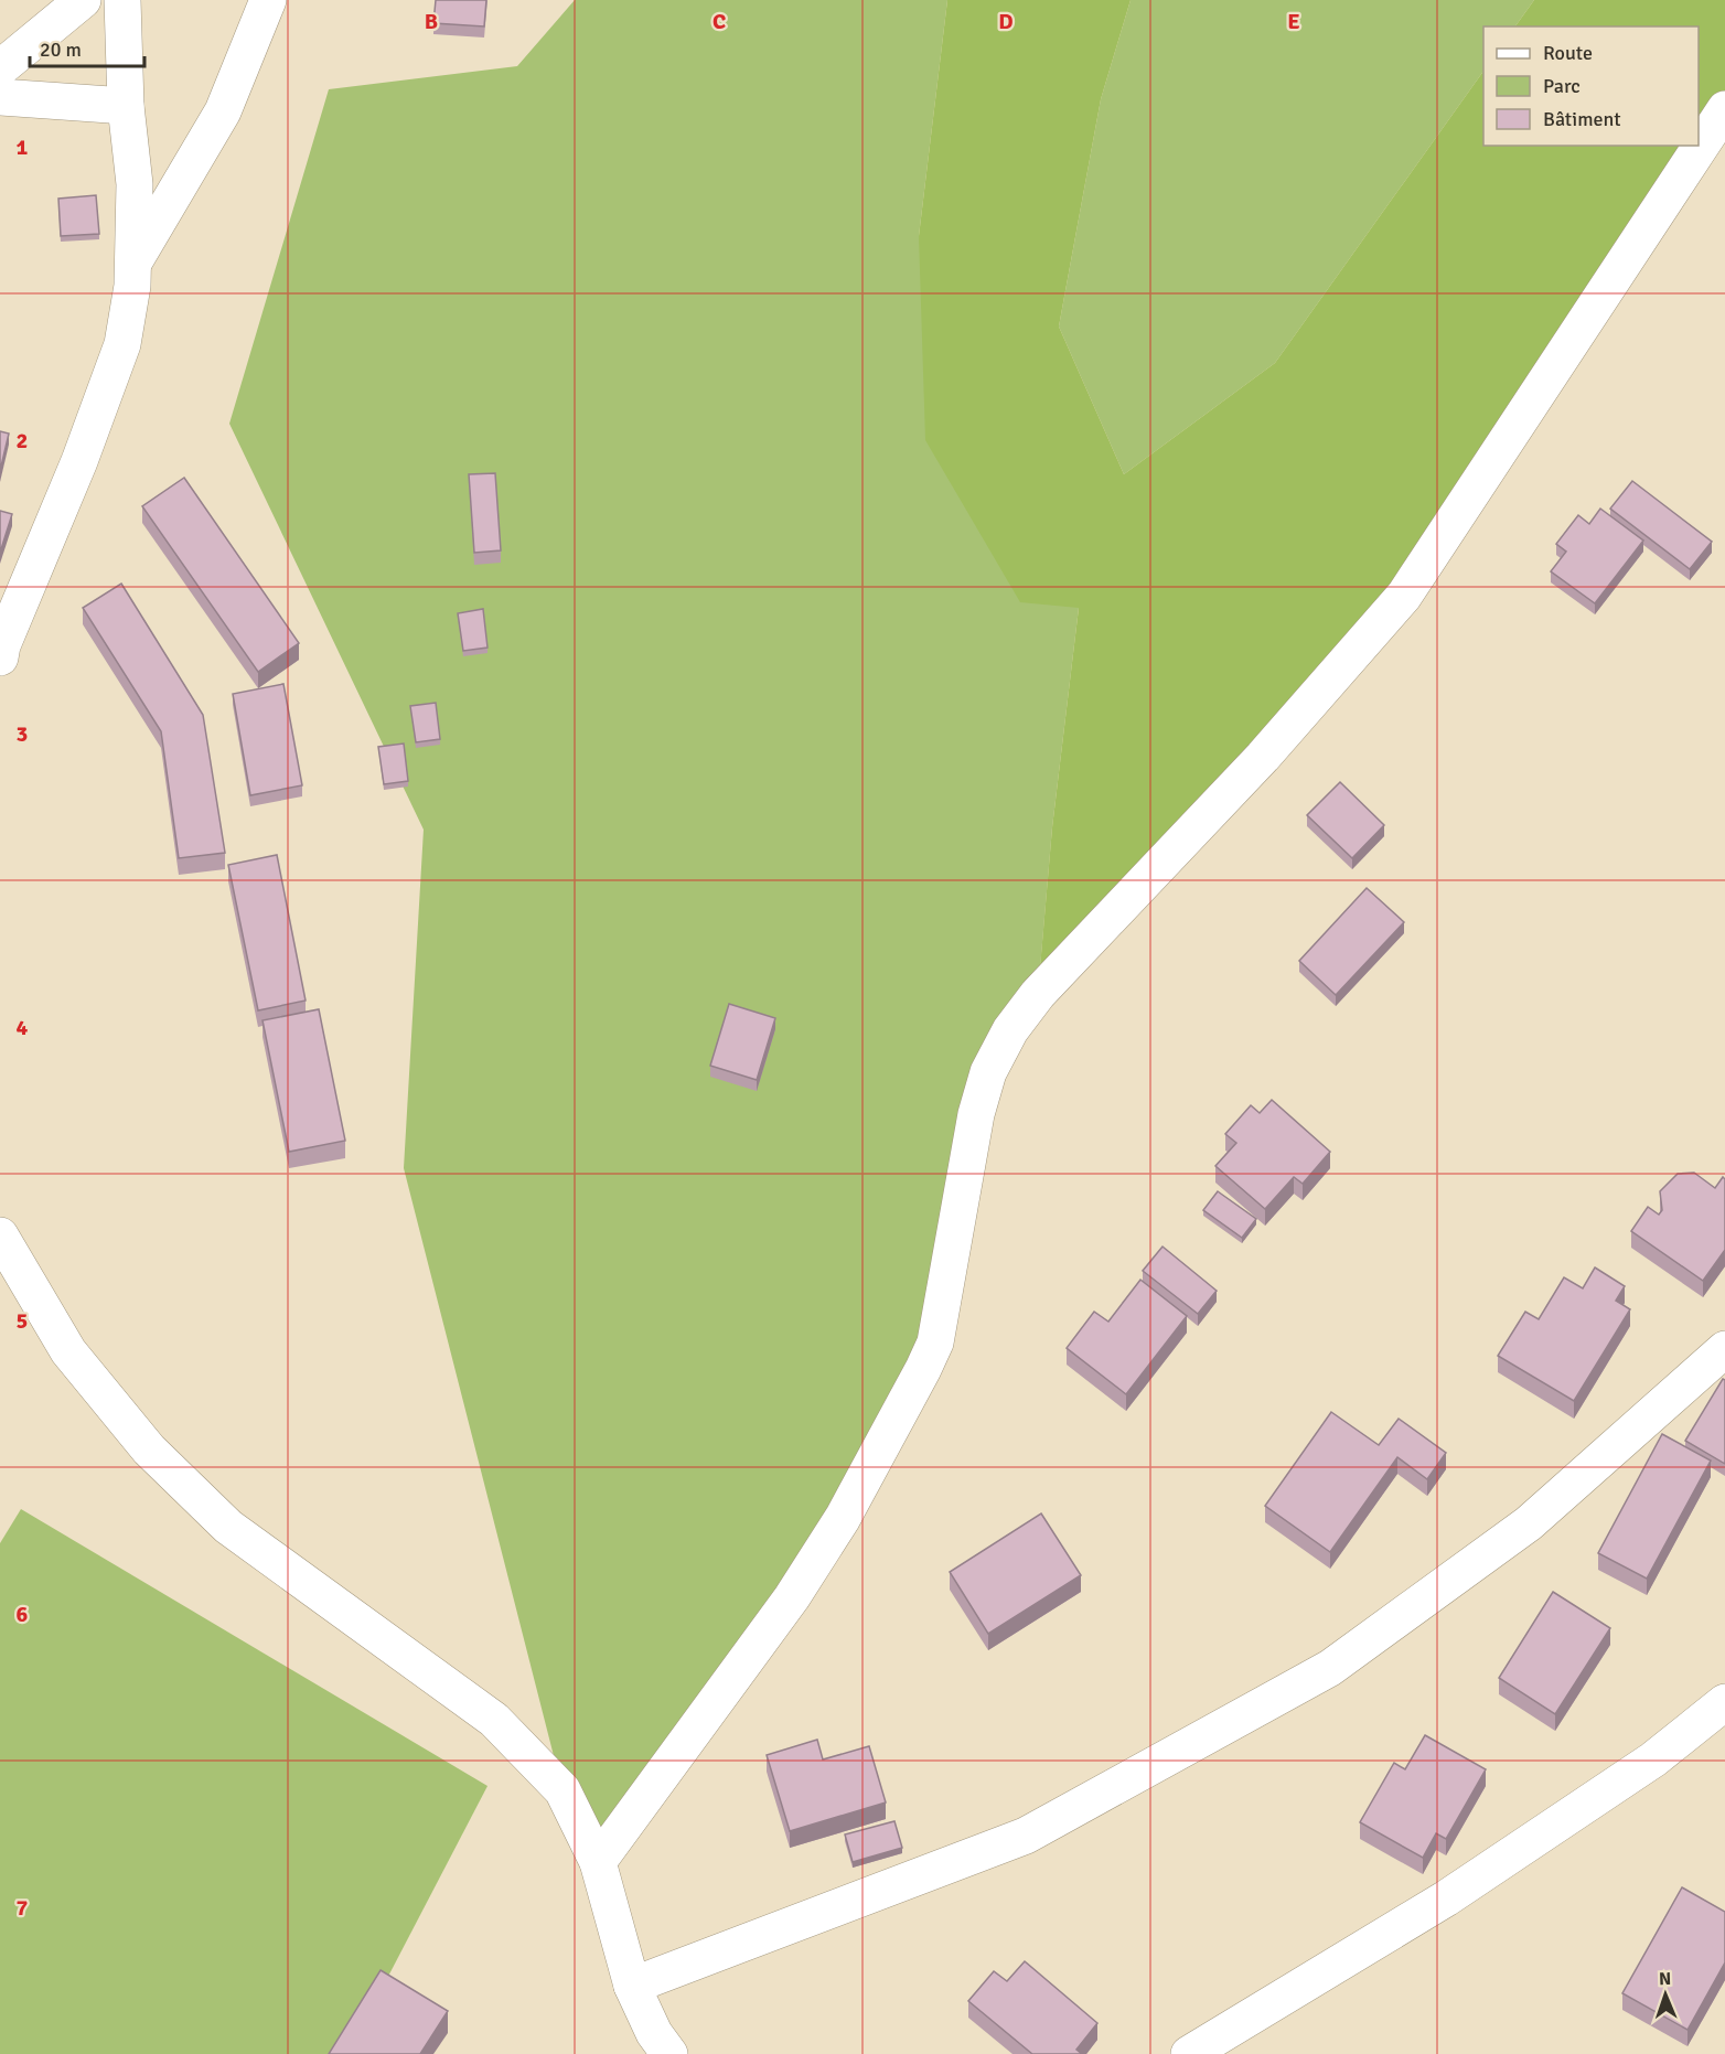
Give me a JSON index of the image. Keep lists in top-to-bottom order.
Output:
{
  "legend": ["Route", "Parc", "Bâtiment"],
  "scale_bar": "20 m",
  "north": "top",
  "grid": {
    "columns": [
      "B",
      "C",
      "D",
      "E"
    ],
    "rows": [
      "1",
      "2",
      "3",
      "4",
      "5",
      "6",
      "7"
    ]
  }
}
